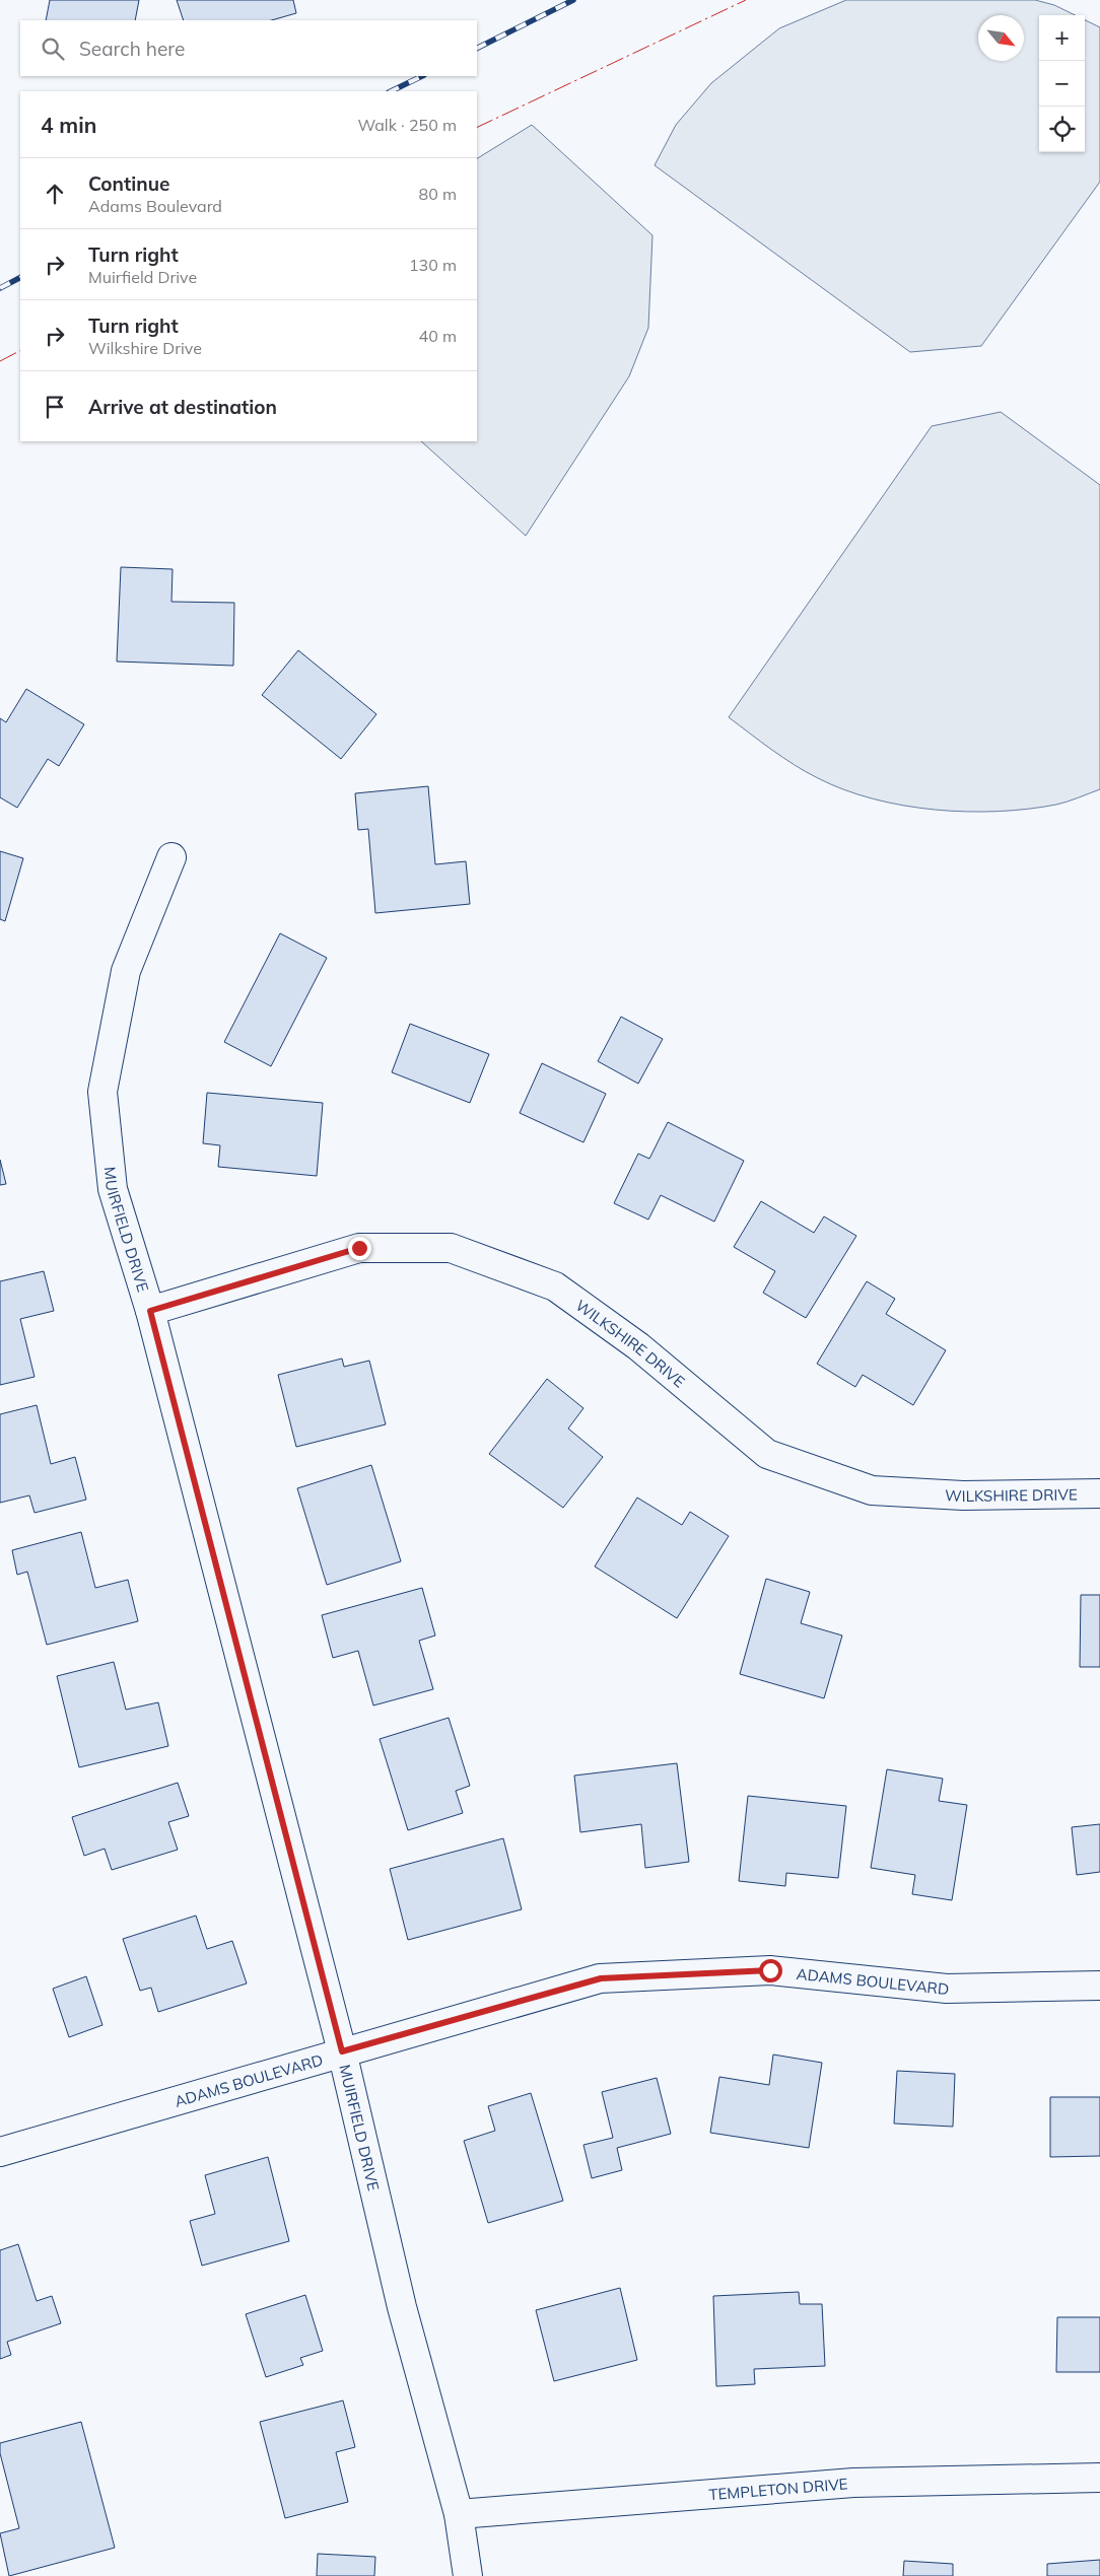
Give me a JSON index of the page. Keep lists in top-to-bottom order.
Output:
{
  "streets": {
    "street": [
      "MUIRFIELD DRIVE",
      "WILKSHIRE DRIVE",
      "ADAMS BOULEVARD",
      "TEMPLETON DRIVE"
    ]
  },
  "crossings": [
    ["MUIRFIELD DRIVE", "WILKSHIRE DRIVE"],
    ["MUIRFIELD DRIVE", "ADAMS BOULEVARD"],
    ["MUIRFIELD DRIVE", "TEMPLETON DRIVE"]
  ],
  "north": "bottom right",
  "page": {
    "map_buttons": ["+", "−"],
    "search": "Search here",
    "heading": ["4 min", "Walk · 250 m"],
    "list": [
      ["Continue", "Adams Boulevard", "80 m"],
      ["Turn right", "Muirfield Drive", "130 m"],
      ["Turn right", "Wilkshire Drive", "40 m"],
      "Arrive at destination"
    ]
  }
}
